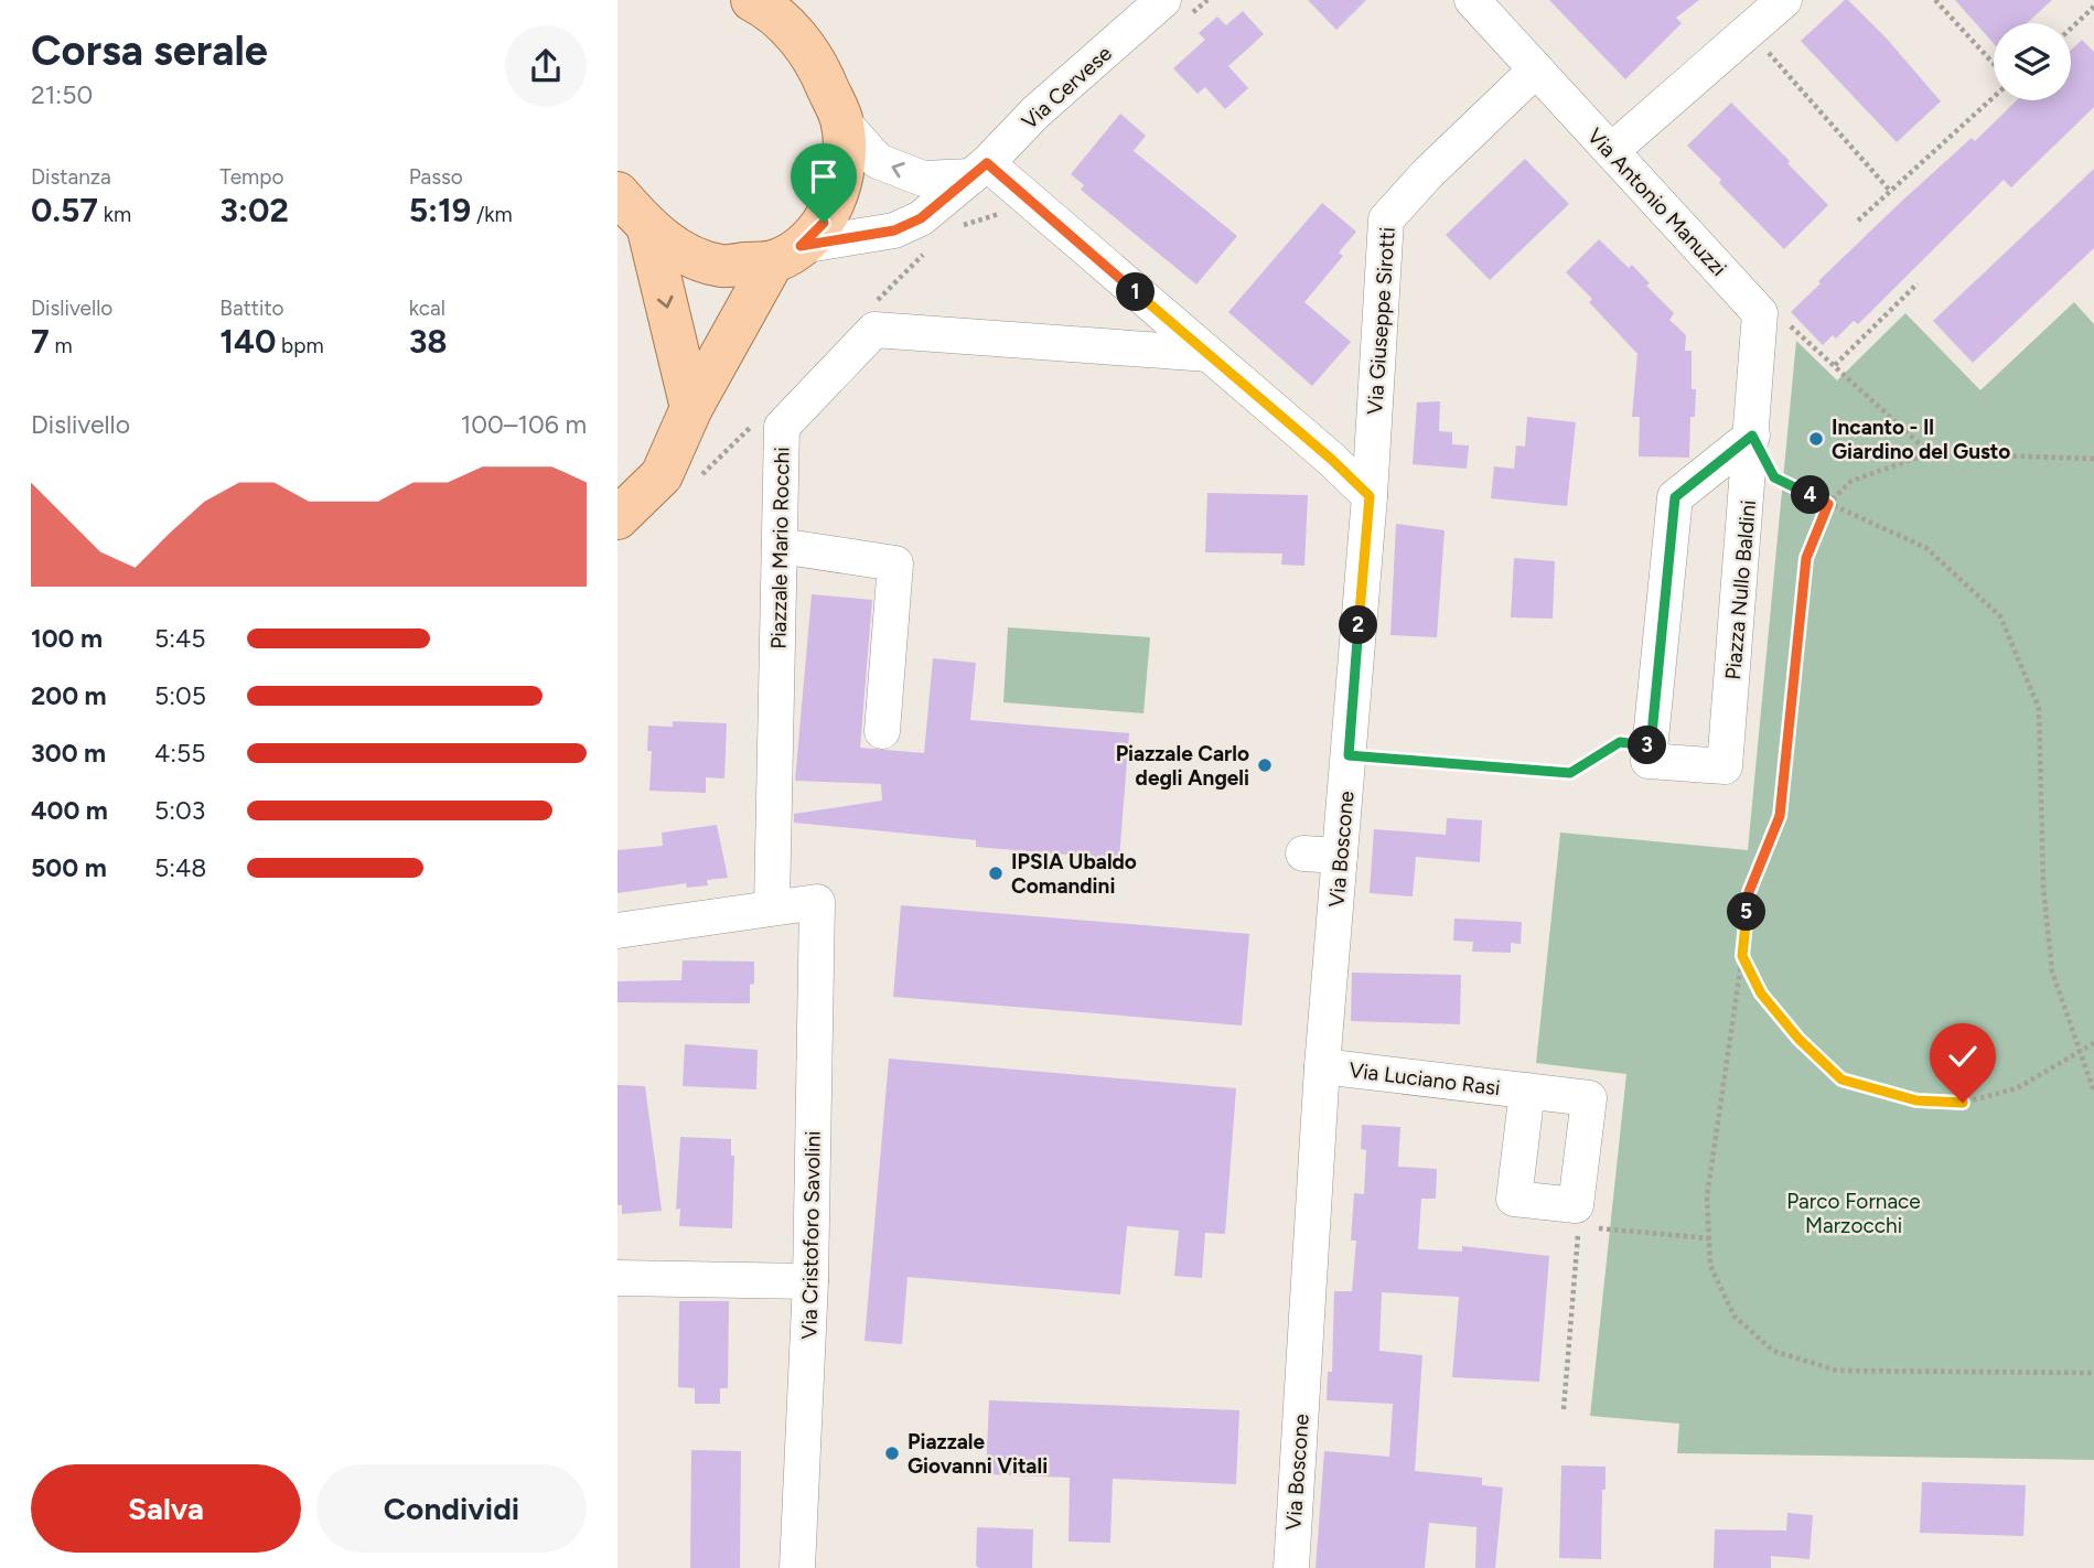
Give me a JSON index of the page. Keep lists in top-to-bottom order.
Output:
{
  "streets": {
    "street": [
      "Via Cervese",
      "Via Antonio Manuzzi",
      "Via Giuseppe Sirotti",
      "Piazzale Mario Rocchi",
      "Piazza Nullo Baldini",
      "Via Boscone",
      "Via Luciano Rasi",
      "Via Cristoforo Savolini"
    ]
  },
  "crossings": [
    ["Via Antonio Manuzzi", "Via Giuseppe Sirotti"],
    ["Via Giuseppe Sirotti", "Via Boscone"],
    ["Piazzale Mario Rocchi", "Via Cristoforo Savolini"],
    ["Via Boscone", "Via Luciano Rasi"]
  ],
  "parks": ["Parco Fornace Marzocchi"],
  "places": [
    "Incanto - Il Giardino del Gusto",
    "Piazzale Carlo degli Angeli",
    "IPSIA Ubaldo Comandini",
    "Piazzale Giovanni Vitali"
  ],
  "page": {
    "heading": ["Corsa serale", "21:50"],
    "stats": [
      ["Distanza", "0.57 km"],
      ["Tempo", "3:02"],
      ["Passo", "5:19 /km"],
      ["Dislivello", "7 m"],
      ["Battito", "140 bpm"],
      ["kcal", "38"]
    ],
    "pins": [
      "1",
      "4",
      "2",
      "3",
      "5"
    ],
    "chart": ["Dislivello", "100–106 m"],
    "list": [
      {
        "name": "100 m",
        "note": "5:45"
      },
      {
        "name": "200 m",
        "note": "5:05"
      },
      {
        "name": "300 m",
        "note": "4:55"
      },
      {
        "name": "400 m",
        "note": "5:03"
      },
      {
        "name": "500 m",
        "note": "5:48"
      }
    ],
    "buttons": ["Salva", "Condividi"]
  }
}
